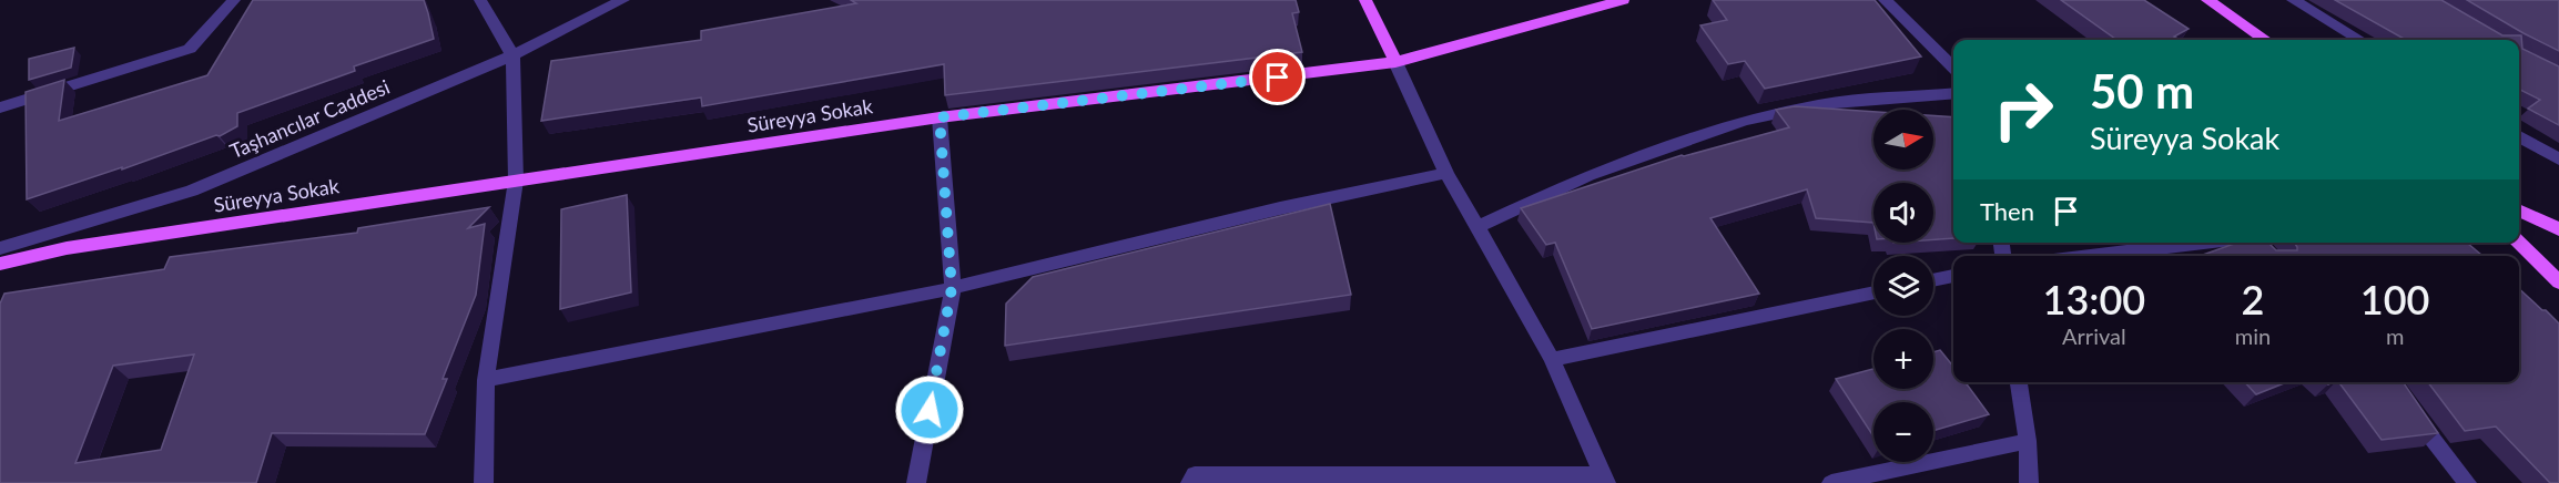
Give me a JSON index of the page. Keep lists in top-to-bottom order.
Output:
{
  "streets": {
    "main road": ["Süreyya Sokak"],
    "street": ["Taşhancılar Caddesi"]
  },
  "north": "right",
  "page": {
    "turn": ["50 m", "Süreyya Sokak"],
    "map_buttons": ["+", "−"],
    "then": "Then",
    "eta": [
      "13:00",
      "Arrival",
      "2",
      "min",
      "100",
      "m"
    ]
  }
}
